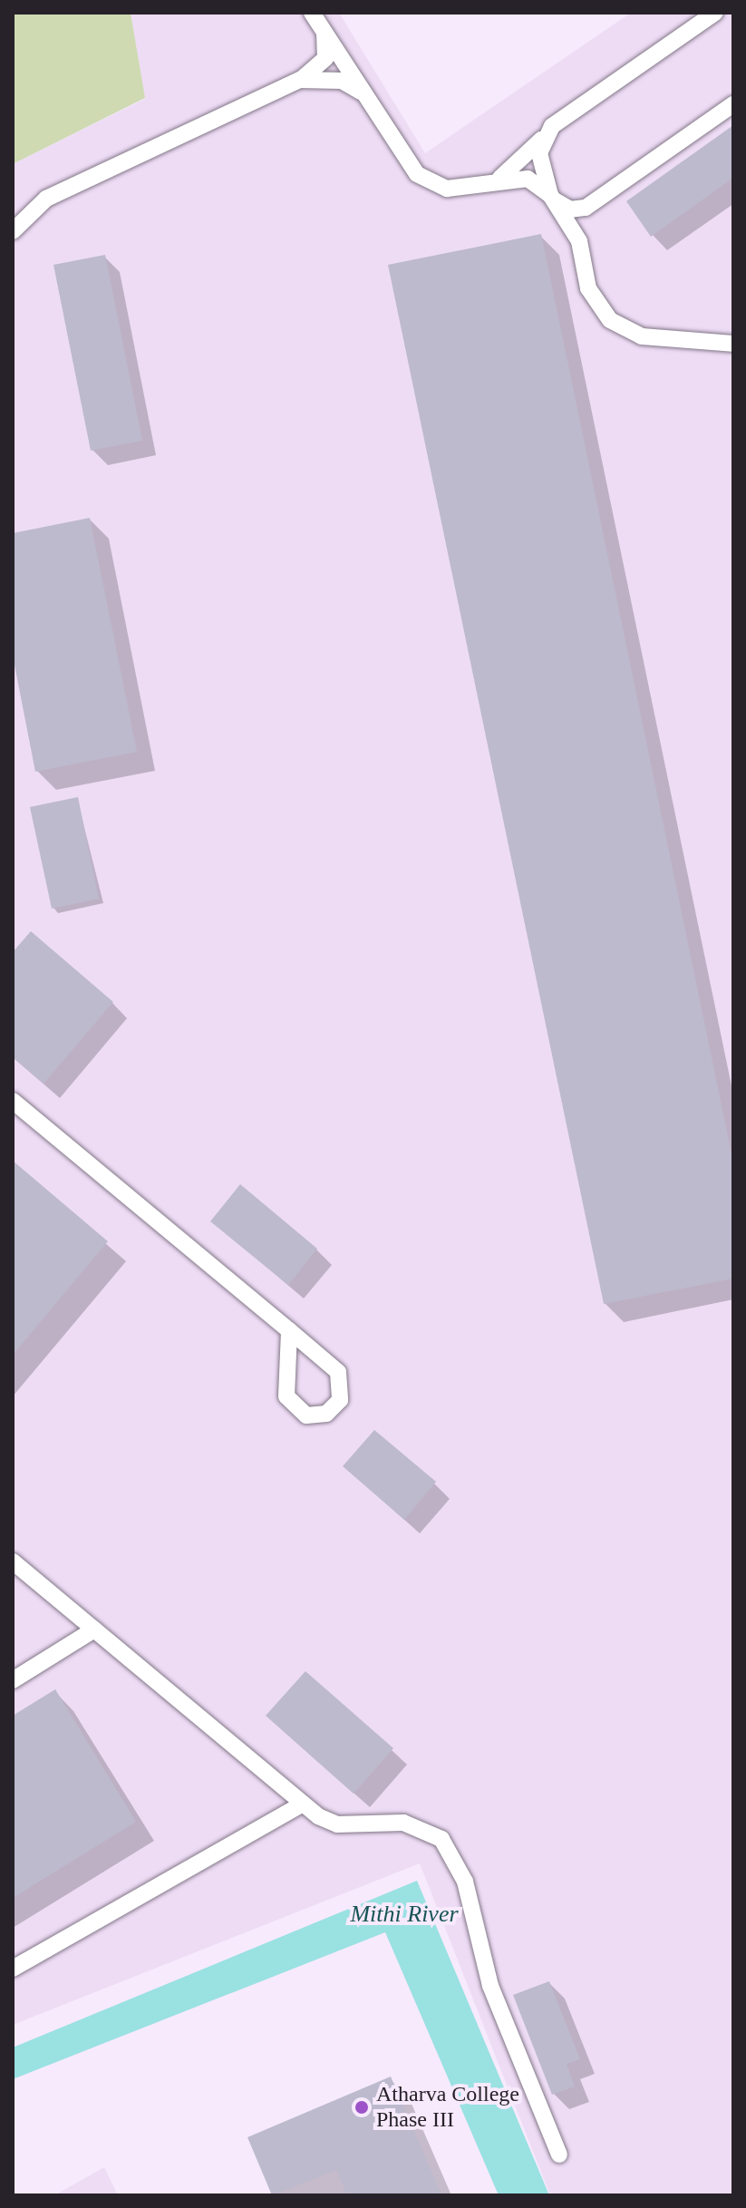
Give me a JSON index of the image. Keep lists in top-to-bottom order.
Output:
{
  "water": ["Mithi River"],
  "places": ["Atharva College Phase III"]
}
